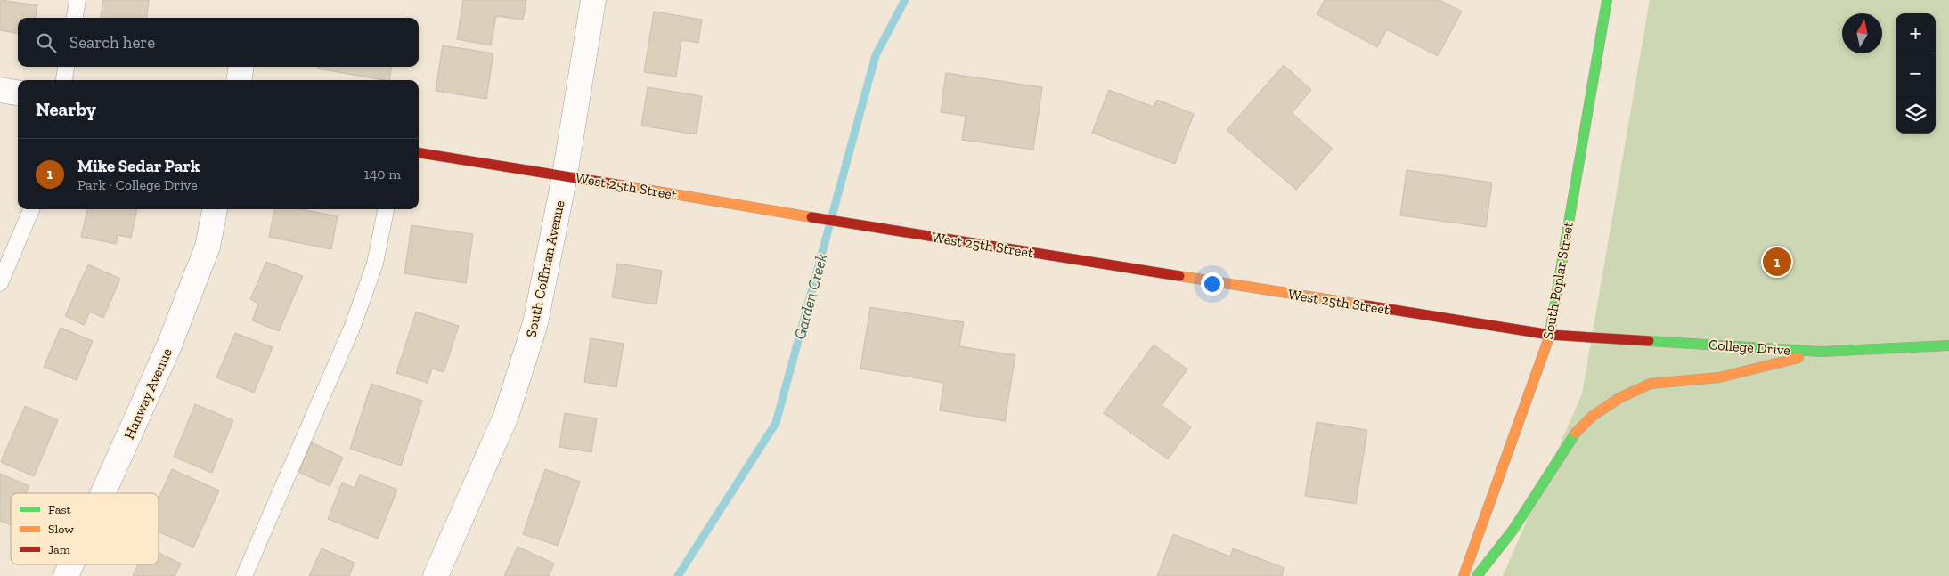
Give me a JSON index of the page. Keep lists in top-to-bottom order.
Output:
{
  "streets": {
    "street": [
      "West 25th Street",
      "South Coffman Avenue",
      "South Poplar Street",
      "College Drive",
      "Hanway Avenue"
    ]
  },
  "crossings": [
    ["West 25th Street", "South Coffman Avenue"],
    ["West 25th Street", "South Poplar Street"],
    ["West 25th Street", "College Drive"],
    ["South Poplar Street", "College Drive"]
  ],
  "water": ["Garden Creek"],
  "legend": ["Fast", "Slow", "Jam"],
  "north": "top",
  "page": {
    "map_buttons": ["+", "−"],
    "search": "Search here",
    "heading": "Nearby",
    "list": [
      {
        "mark": "1",
        "name": "Mike Sedar Park",
        "note": "Park · College Drive",
        "value": "140 m"
      }
    ],
    "pins": "1"
  }
}
